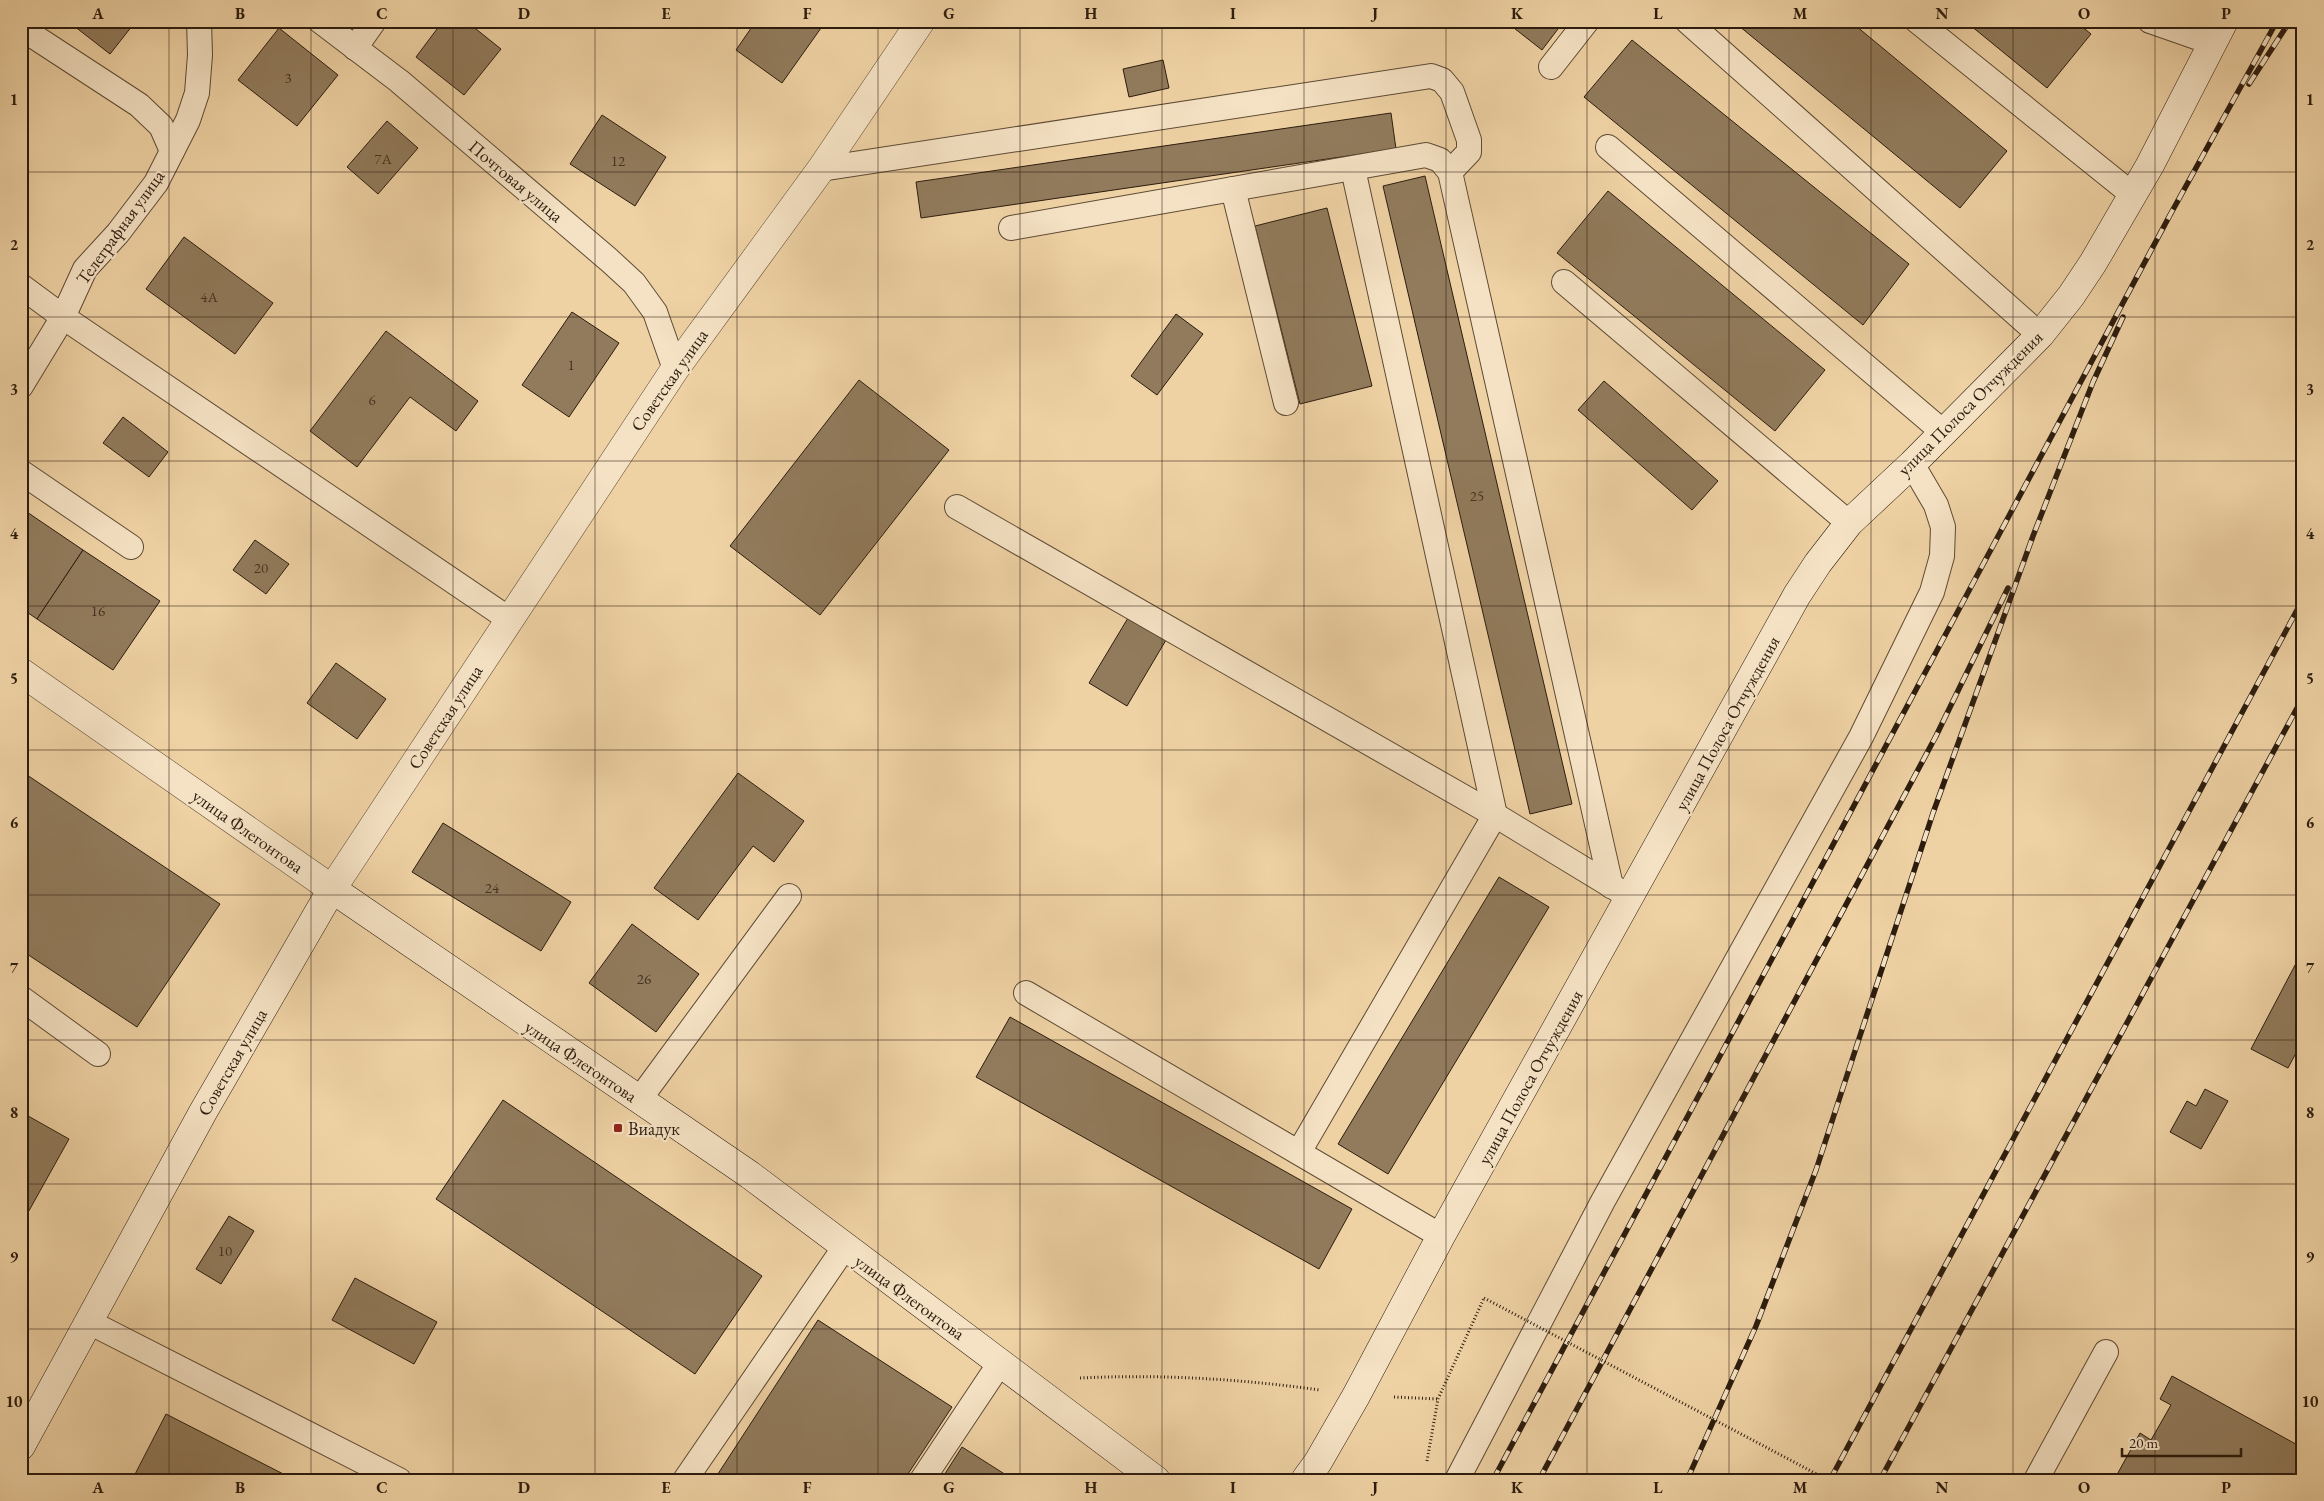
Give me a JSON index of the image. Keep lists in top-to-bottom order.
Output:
{
  "streets": {
    "main road": ["Советская улица", "улица Полоса Отчуждения", "улица Флегонтова"],
    "lane": ["Почтовая улица", "Телеграфная улица"]
  },
  "crossings": [
    ["Почтовая улица", "Советская улица"],
    ["Советская улица", "улица Флегонтова"]
  ],
  "places": {
    "transit": ["Виадук"]
  },
  "house_numbers": [
    "3",
    "7А",
    "12",
    "4А",
    "1",
    "6",
    "25",
    "20",
    "16",
    "24",
    "26",
    "10"
  ],
  "scale_bar": "20 m",
  "grid": {
    "columns": [
      "A",
      "B",
      "C",
      "D",
      "E",
      "F",
      "G",
      "H",
      "I",
      "J",
      "K",
      "L",
      "M",
      "N",
      "O",
      "P"
    ],
    "rows": [
      "1",
      "2",
      "3",
      "4",
      "5",
      "6",
      "7",
      "8",
      "9",
      "10"
    ]
  }
}
